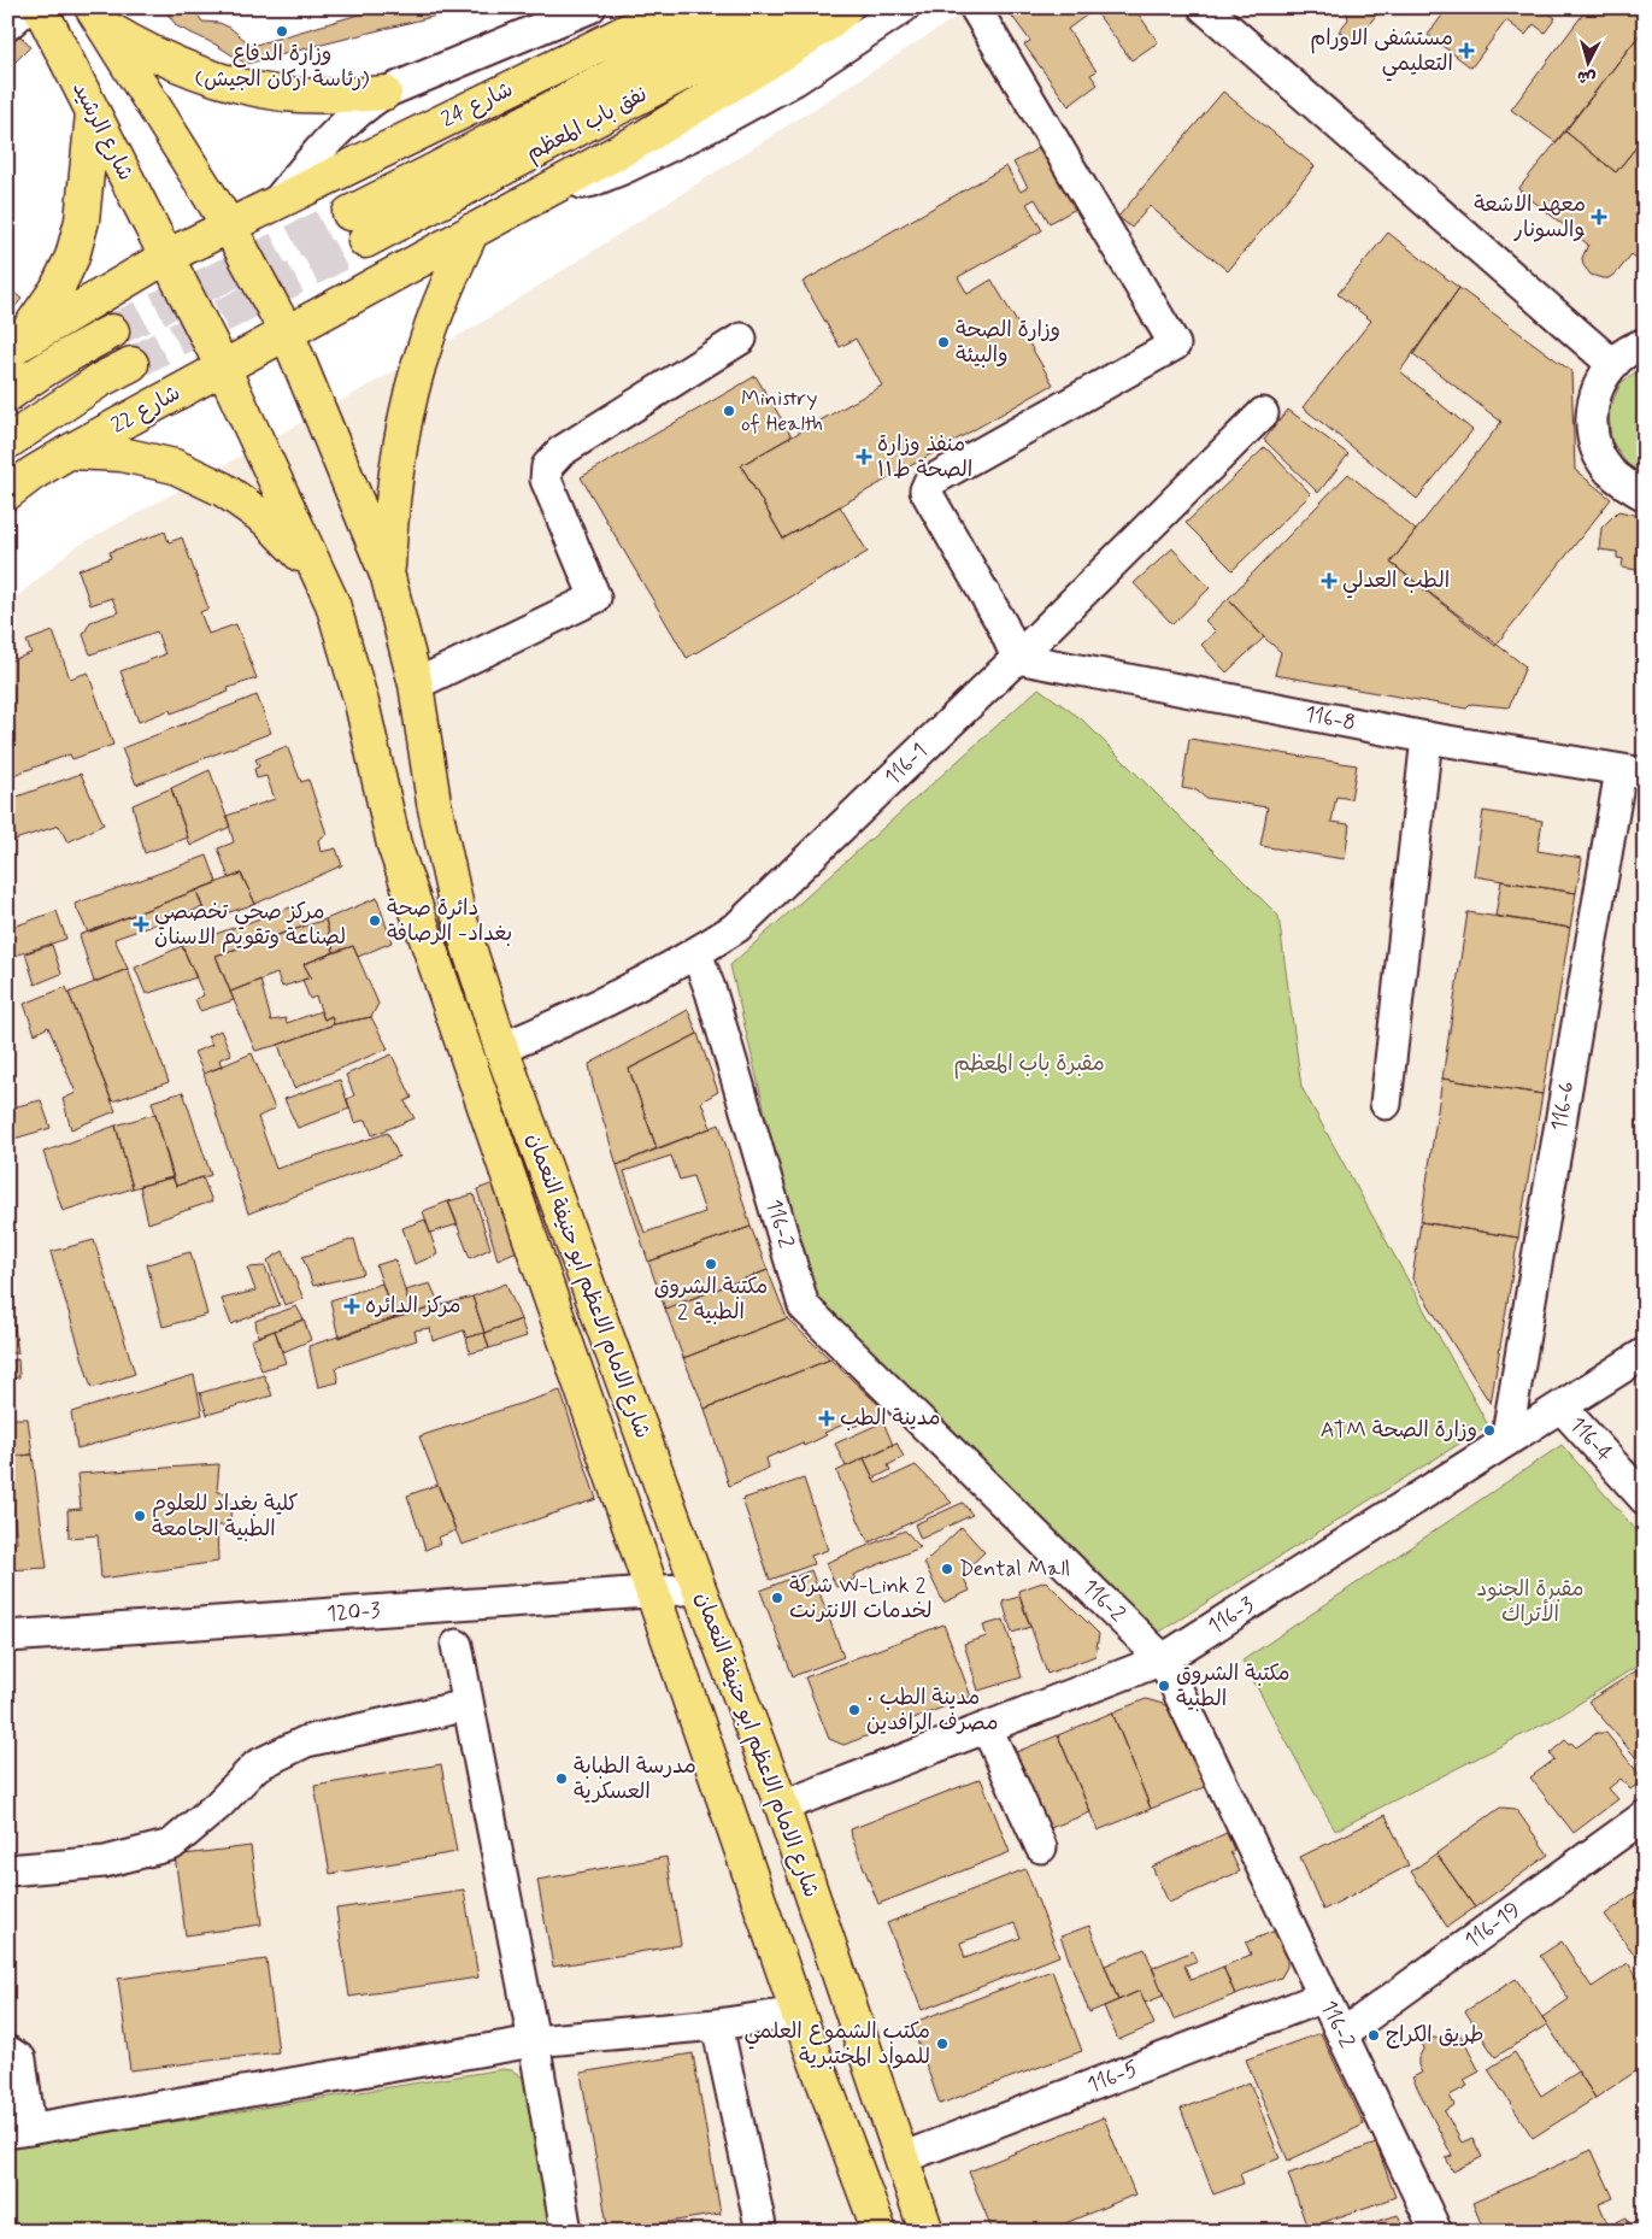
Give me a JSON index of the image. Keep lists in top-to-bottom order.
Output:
{
  "streets": {
    "main road": [
      "شارع 24",
      "نفق باب المعظم",
      "شارع الرشيد",
      "شارع 22",
      "شارع الامام الاعظم ابو حنيفة النعمان"
    ],
    "street": [
      "116-8",
      "116-1",
      "116-6",
      "116-2",
      "116-4",
      "120-3",
      "116-3",
      "116-19",
      "116-5"
    ]
  },
  "crossings": [
    ["شارع 24", "شارع الامام الاعظم ابو حنيفة النعمان"],
    ["شارع الرشيد", "شارع 22"],
    ["شارع الرشيد", "شارع الامام الاعظم ابو حنيفة النعمان"],
    ["شارع 22", "شارع الامام الاعظم ابو حنيفة النعمان"],
    ["116-8", "116-1"],
    ["116-8", "116-6"],
    ["116-1", "116-2"],
    ["116-1", "شارع الامام الاعظم ابو حنيفة النعمان"],
    ["116-6", "116-3"],
    ["116-2", "116-3"],
    ["116-2", "116-19"],
    ["116-2", "116-5"],
    ["شارع الامام الاعظم ابو حنيفة النعمان", "120-3"],
    ["شارع الامام الاعظم ابو حنيفة النعمان", "116-3"],
    ["شارع الامام الاعظم ابو حنيفة النعمان", "116-5"],
    ["116-4", "116-3"]
  ],
  "parks": ["مقبرة باب المعظم", "مقبرة الجنود الأتراك"],
  "places": {
    "other": [
      "وزارة الدفاع (رئاسة اركان الجيش)",
      "وزارة الصحة والبيئة",
      "Ministry of Health",
      "دائرة صحة بغداد- الرصافة",
      "مكتبة الشروق الطبية 2",
      "ATM وزارة الصحة",
      "كلية بغداد للعلوم الطبية الجامعة",
      "Dental Mall",
      "شركة W-Link 2 لخدمات الانترنت",
      "مكتبة الشروق الطبية",
      "مدينة الطب ٠ مصرف الرافدين",
      "مدرسة الطبابة العسكرية",
      "طريق الكراج",
      "مكتب الشموع العلمي للمواد المختبرية"
    ],
    "health": [
      "مستشفى الاورام التعليمي",
      "معهد الاشعة والسونار",
      "منفذ وزارة الصحة ط١١",
      "الطب العدلي",
      "مركز صحي تخصصي لصناعة وتقويم الاسنان",
      "مركز الدائره",
      "مدينة الطب"
    ]
  },
  "north": "bottom"
}
